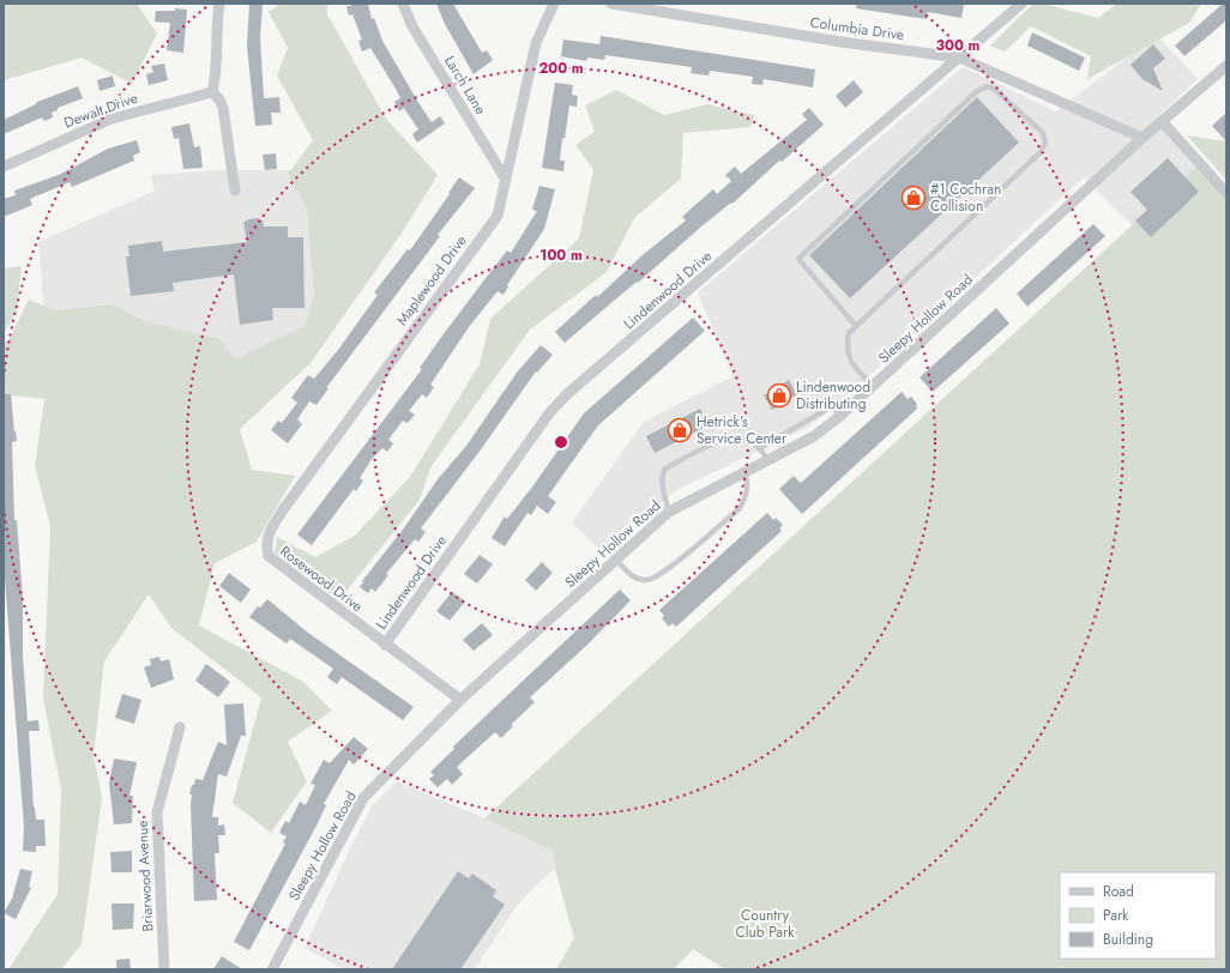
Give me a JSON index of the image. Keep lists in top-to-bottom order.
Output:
{
  "streets": {
    "street": [
      "Columbia Drive",
      "Larch Lane",
      "Dewalt Drive",
      "Maplewood Drive",
      "Lindenwood Drive",
      "Sleepy Hollow Road",
      "Rosewood Drive",
      "Briarwood Avenue"
    ]
  },
  "crossings": [
    ["Columbia Drive", "Lindenwood Drive"],
    ["Columbia Drive", "Sleepy Hollow Road"],
    ["Larch Lane", "Maplewood Drive"],
    ["Maplewood Drive", "Rosewood Drive"],
    ["Lindenwood Drive", "Rosewood Drive"],
    ["Sleepy Hollow Road", "Rosewood Drive"]
  ],
  "parks": ["Country Club Park"],
  "places": {
    "shop": ["#1 Cochran Collision", "Lindenwood Distributing", "Hetrick's Service Center"]
  },
  "legend": ["Road", "Park", "Building"],
  "rings": ["300 m", "200 m", "100 m"]
}
